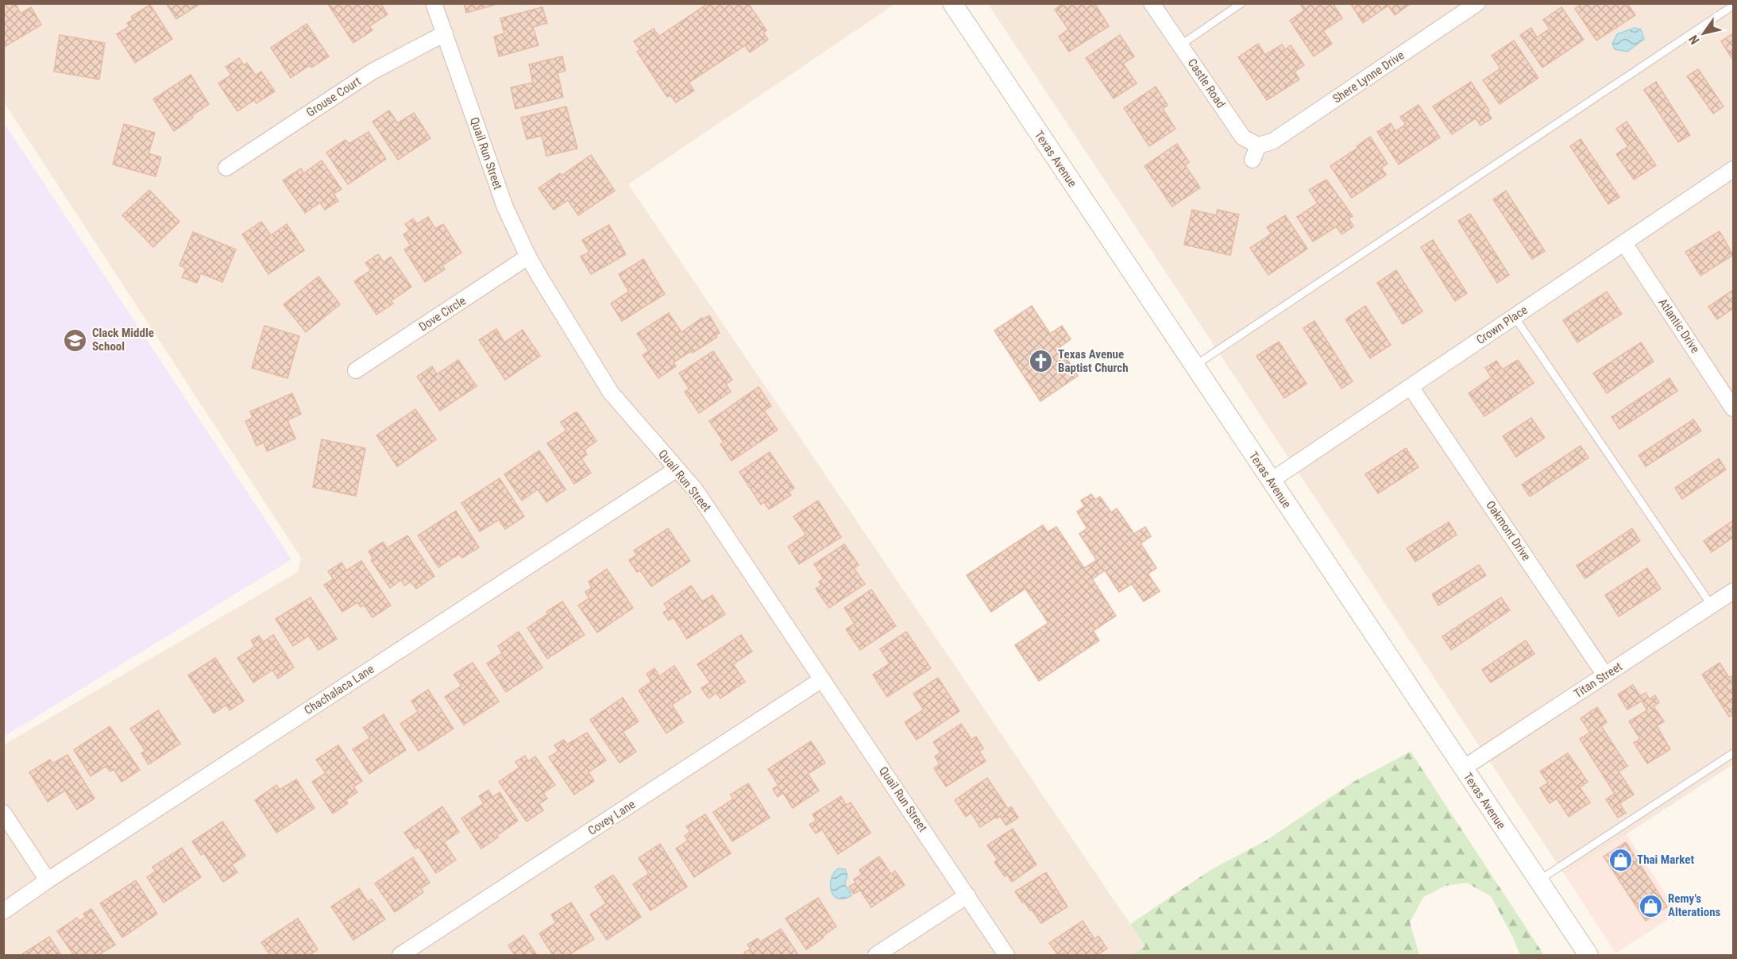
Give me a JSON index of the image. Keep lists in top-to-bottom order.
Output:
{
  "streets": {
    "street": [
      "Shere Lynne Drive",
      "Castle Road",
      "Grouse Court",
      "Quail Run Street",
      "Texas Avenue",
      "Dove Circle",
      "Crown Place",
      "Atlantic Drive",
      "Oakmont Drive",
      "Titan Street",
      "Chachalaca Lane",
      "Covey Lane"
    ]
  },
  "crossings": [
    ["Shere Lynne Drive", "Castle Road"],
    ["Grouse Court", "Quail Run Street"],
    ["Quail Run Street", "Dove Circle"],
    ["Quail Run Street", "Chachalaca Lane"],
    ["Quail Run Street", "Covey Lane"],
    ["Texas Avenue", "Crown Place"],
    ["Texas Avenue", "Titan Street"],
    ["Crown Place", "Atlantic Drive"],
    ["Crown Place", "Oakmont Drive"],
    ["Oakmont Drive", "Titan Street"]
  ],
  "places": {
    "school or university": ["Clack Middle School"],
    "church": ["Texas Avenue Baptist Church"],
    "shop": ["Thai Market", "Remy's Alterations"]
  },
  "north": "bottom left"
}
